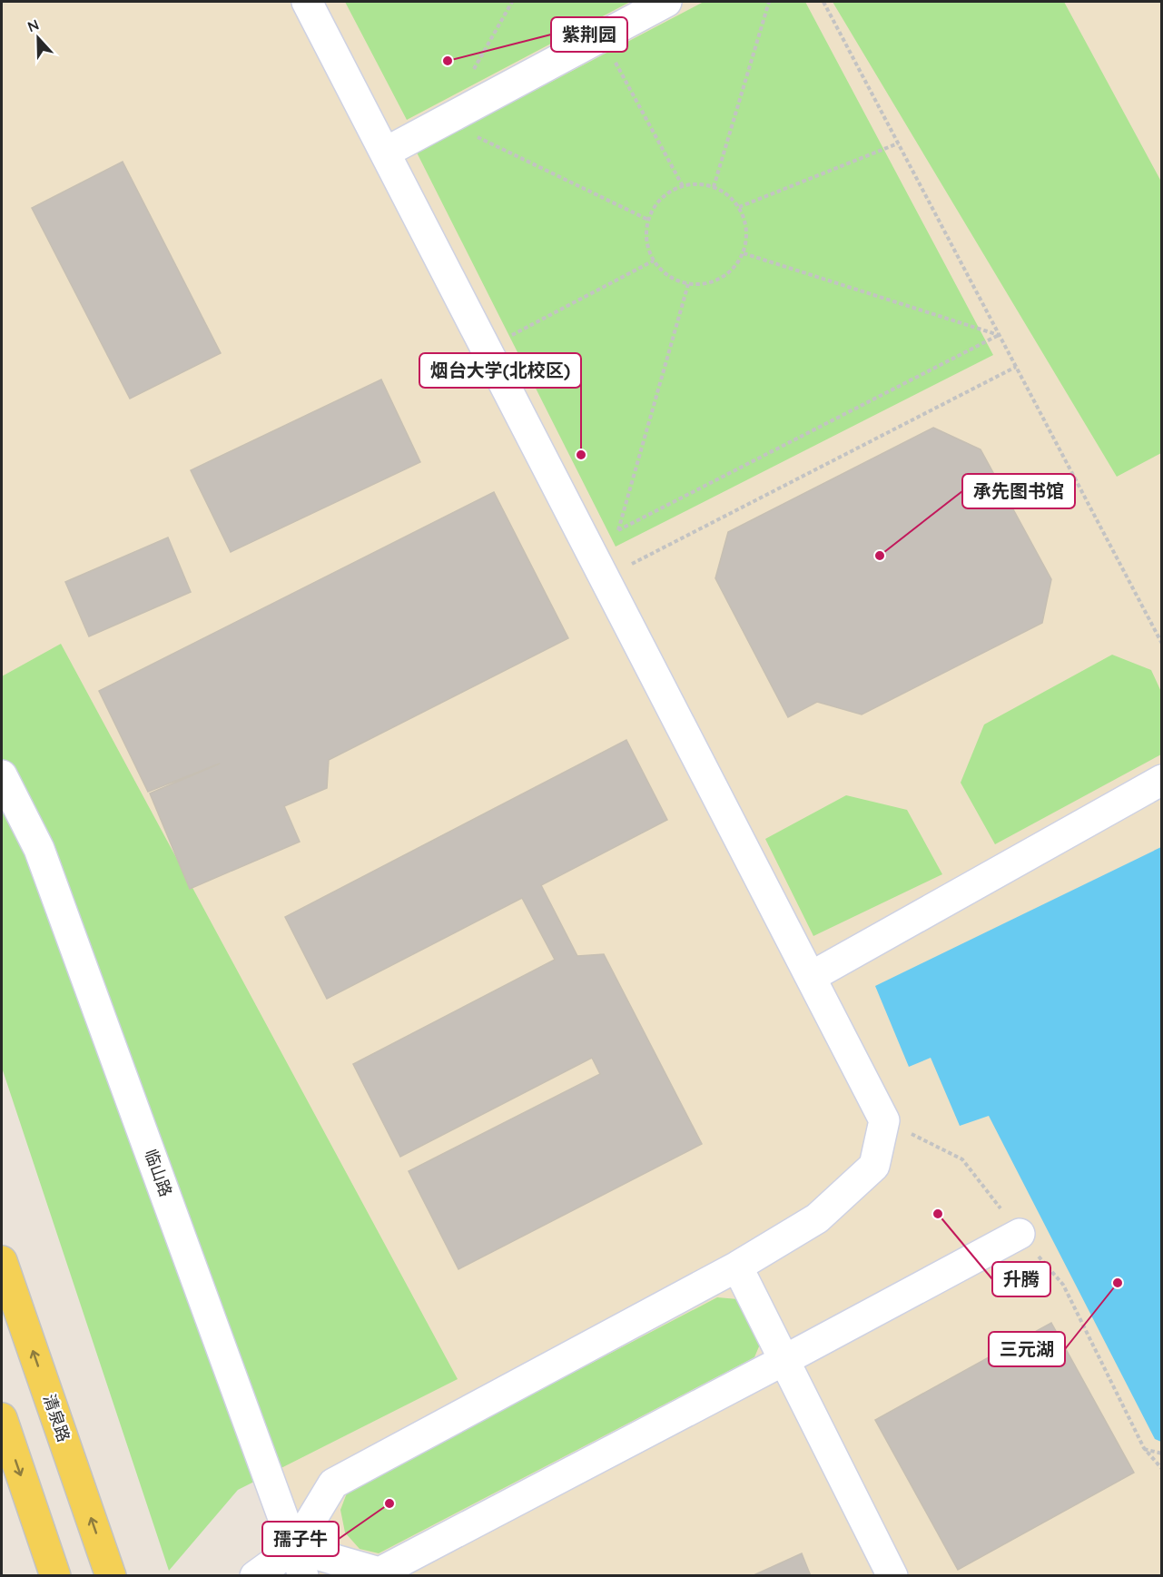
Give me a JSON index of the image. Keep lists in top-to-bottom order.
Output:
{
  "streets": {
    "main road": ["清泉路"],
    "lane": ["临山路"]
  },
  "places": [
    "紫荆园",
    "烟台大学(北校区)",
    "承先图书馆",
    "升腾",
    "三元湖",
    "孺子牛"
  ],
  "north": "top"
}
